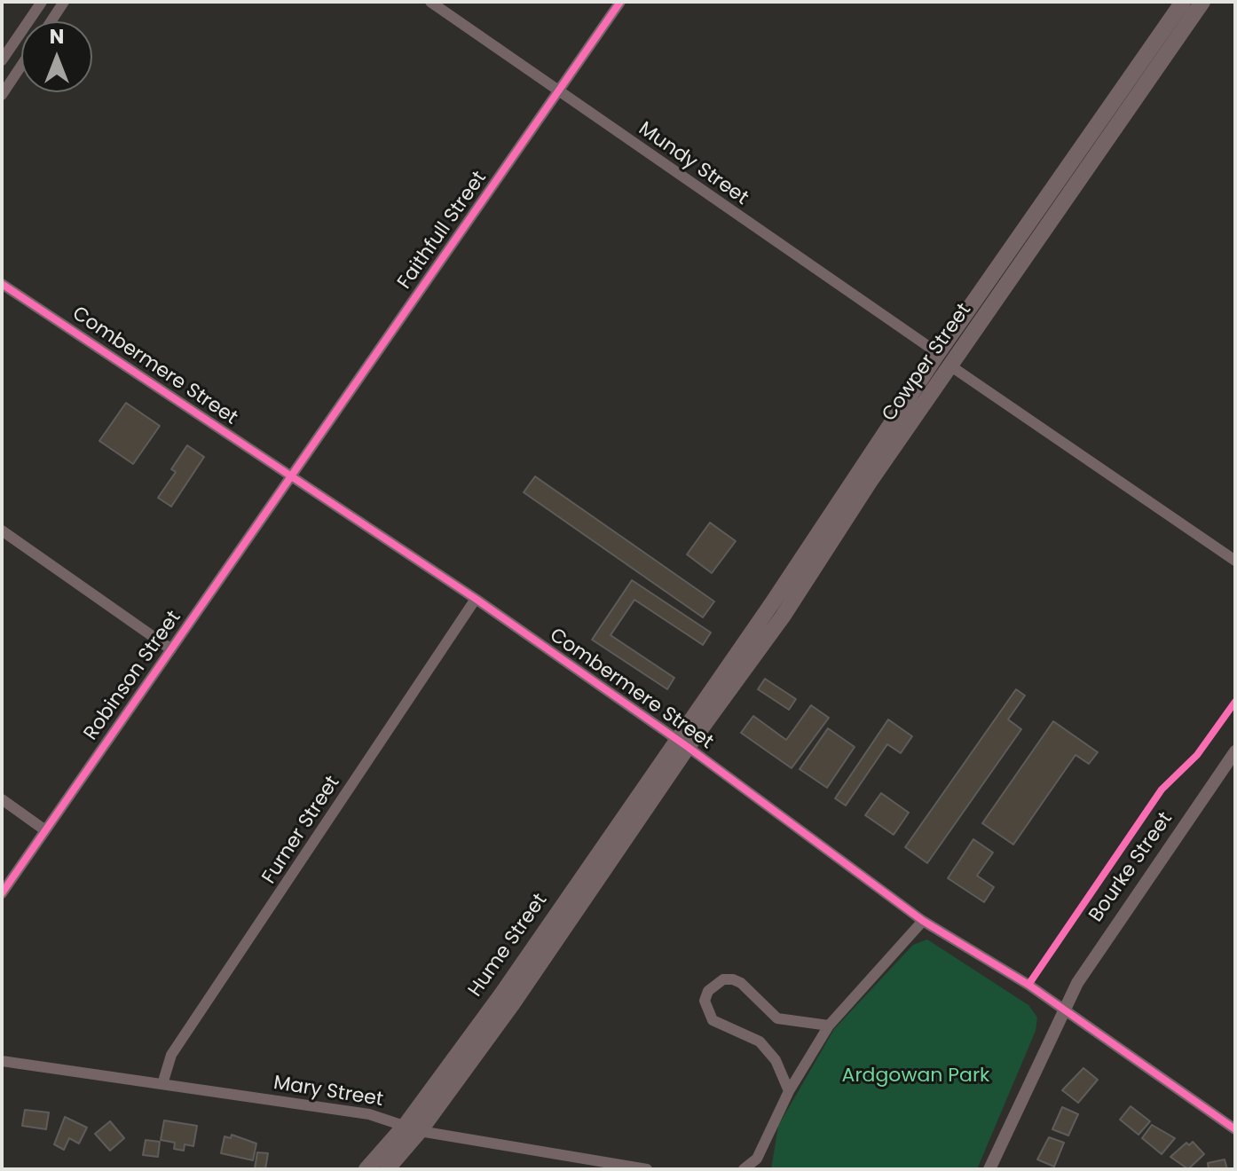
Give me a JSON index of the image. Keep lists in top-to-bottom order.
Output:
{
  "streets": {
    "main road": ["Cowper Street", "Hume Street"],
    "street": [
      "Mundy Street",
      "Faithfull Street",
      "Combermere Street",
      "Robinson Street",
      "Furner Street",
      "Bourke Street",
      "Mary Street"
    ]
  },
  "crossings": [
    ["Mundy Street", "Faithfull Street"],
    ["Mundy Street", "Cowper Street"],
    ["Faithfull Street", "Combermere Street"],
    ["Faithfull Street", "Robinson Street"],
    ["Cowper Street", "Combermere Street"],
    ["Cowper Street", "Hume Street"],
    ["Combermere Street", "Robinson Street"],
    ["Combermere Street", "Furner Street"],
    ["Combermere Street", "Bourke Street"],
    ["Combermere Street", "Hume Street"],
    ["Furner Street", "Mary Street"],
    ["Hume Street", "Mary Street"]
  ],
  "parks": ["Ardgowan Park"],
  "north": "top"
}
